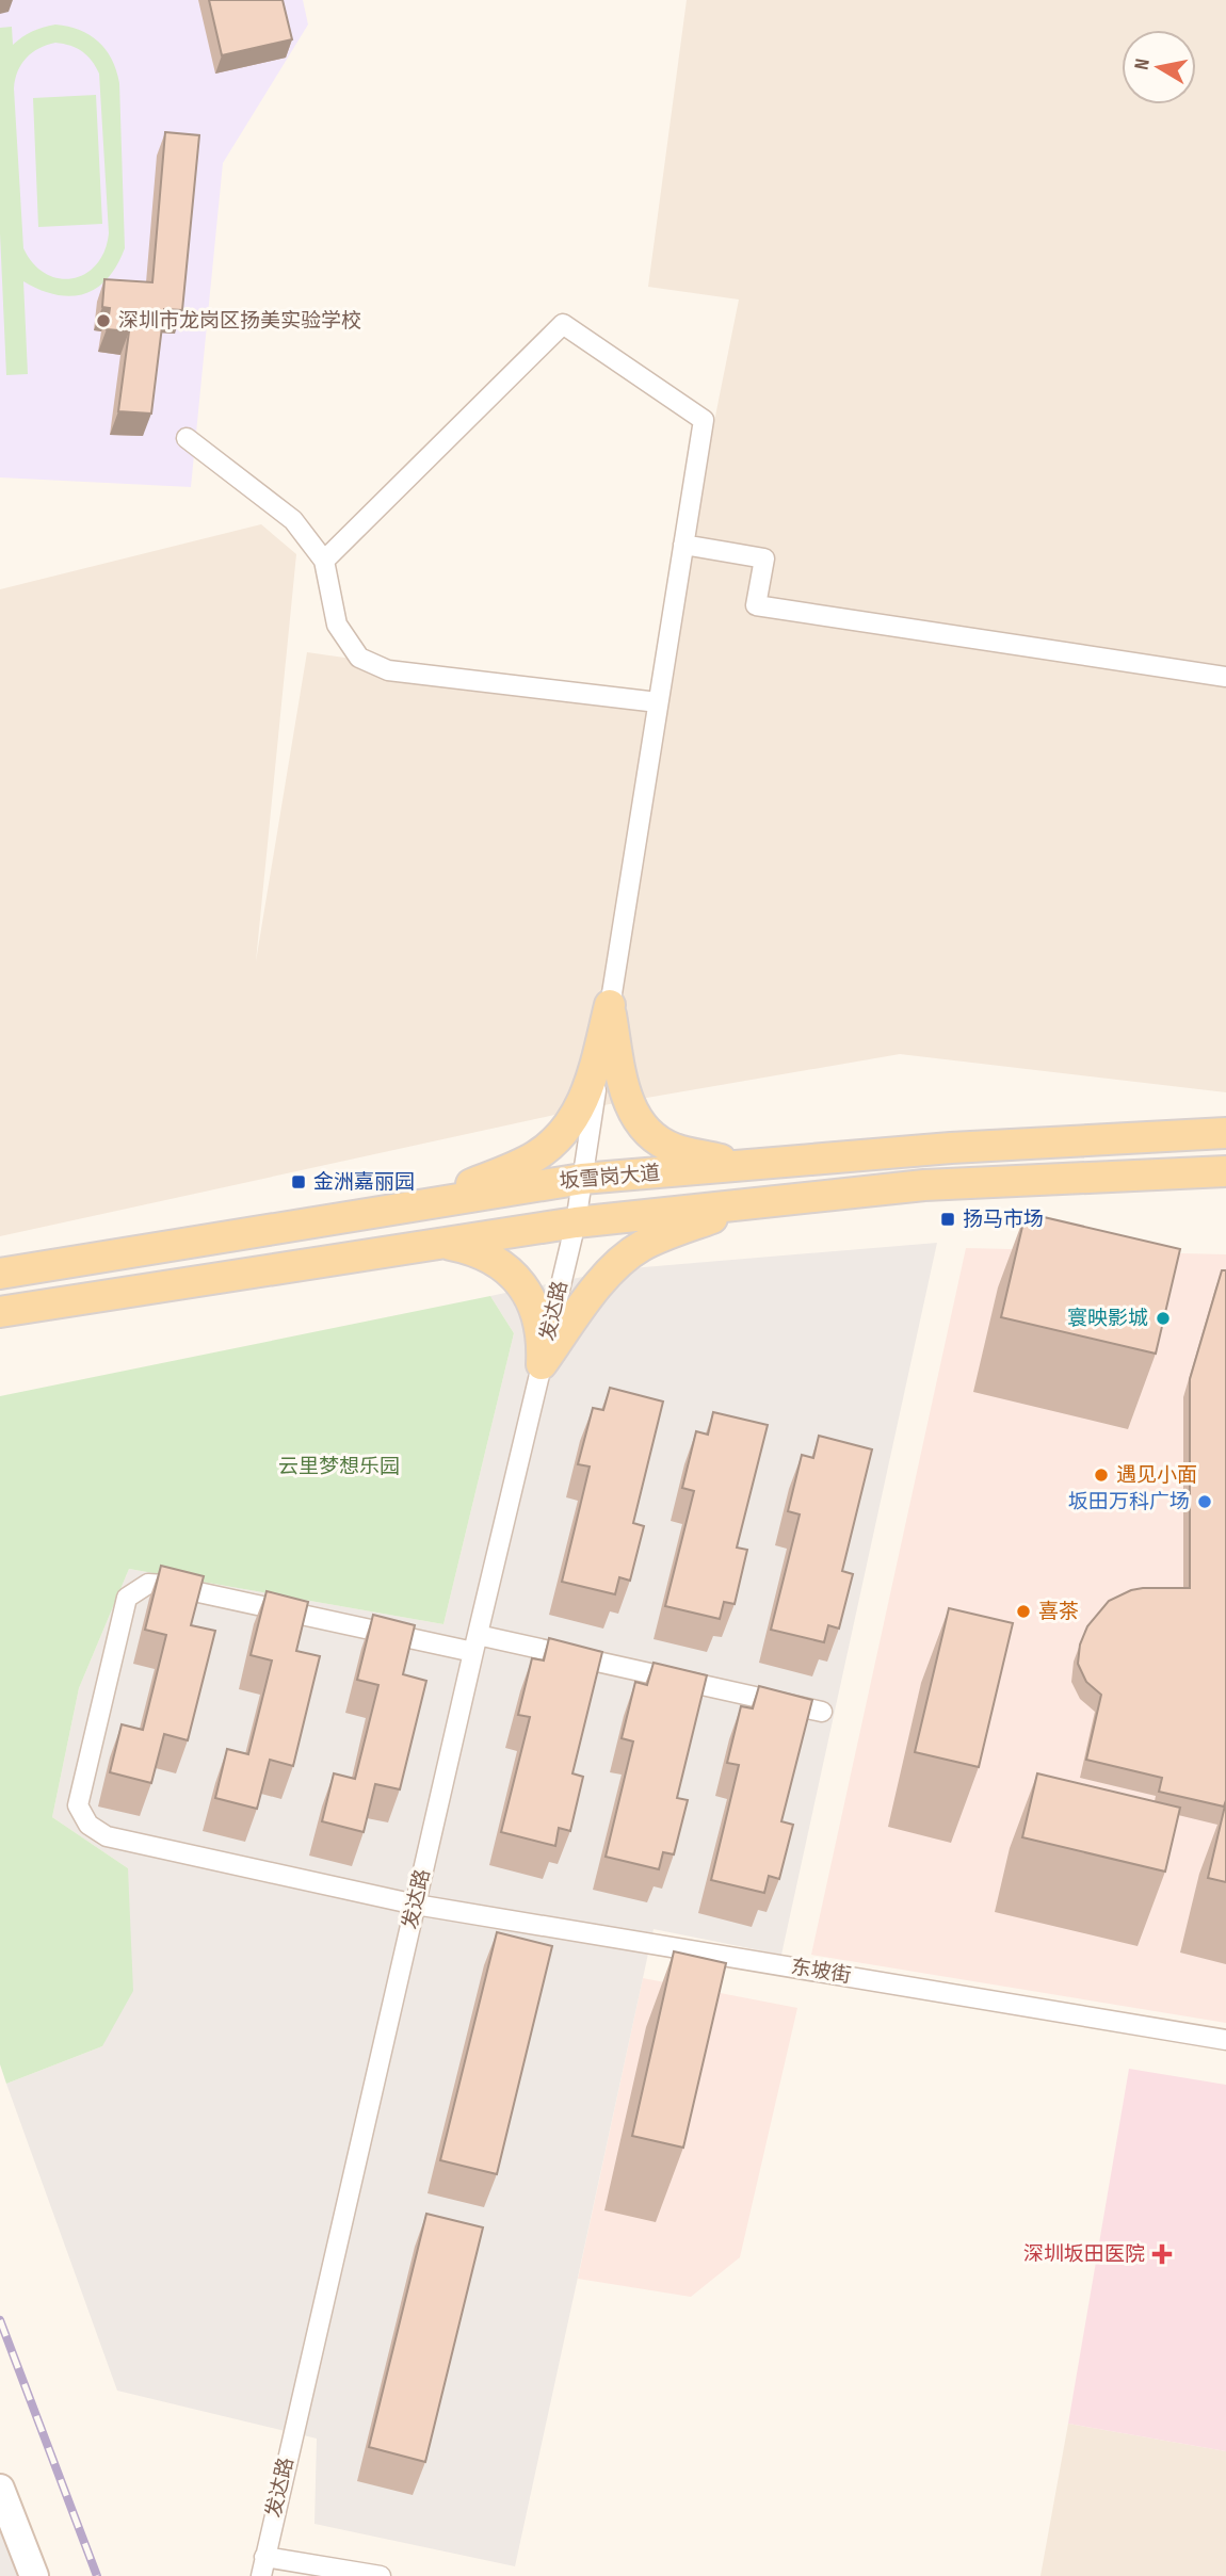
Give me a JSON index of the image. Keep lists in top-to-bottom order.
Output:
{
  "streets": {
    "main road": ["坂雪岗大道"],
    "street": ["发达路", "东坡街"]
  },
  "crossings": [
    ["坂雪岗大道", "发达路"],
    ["发达路", "东坡街"]
  ],
  "parks": ["云里梦想乐园"],
  "places": {
    "other": [
      "深圳市龙岗区扬美实验学校",
      "寰映影城",
      "遇见小面",
      "坂田万科广场",
      "喜茶"
    ],
    "transit": ["金洲嘉丽园", "扬马市场"],
    "health": ["深圳坂田医院"]
  },
  "north": "left"
}
